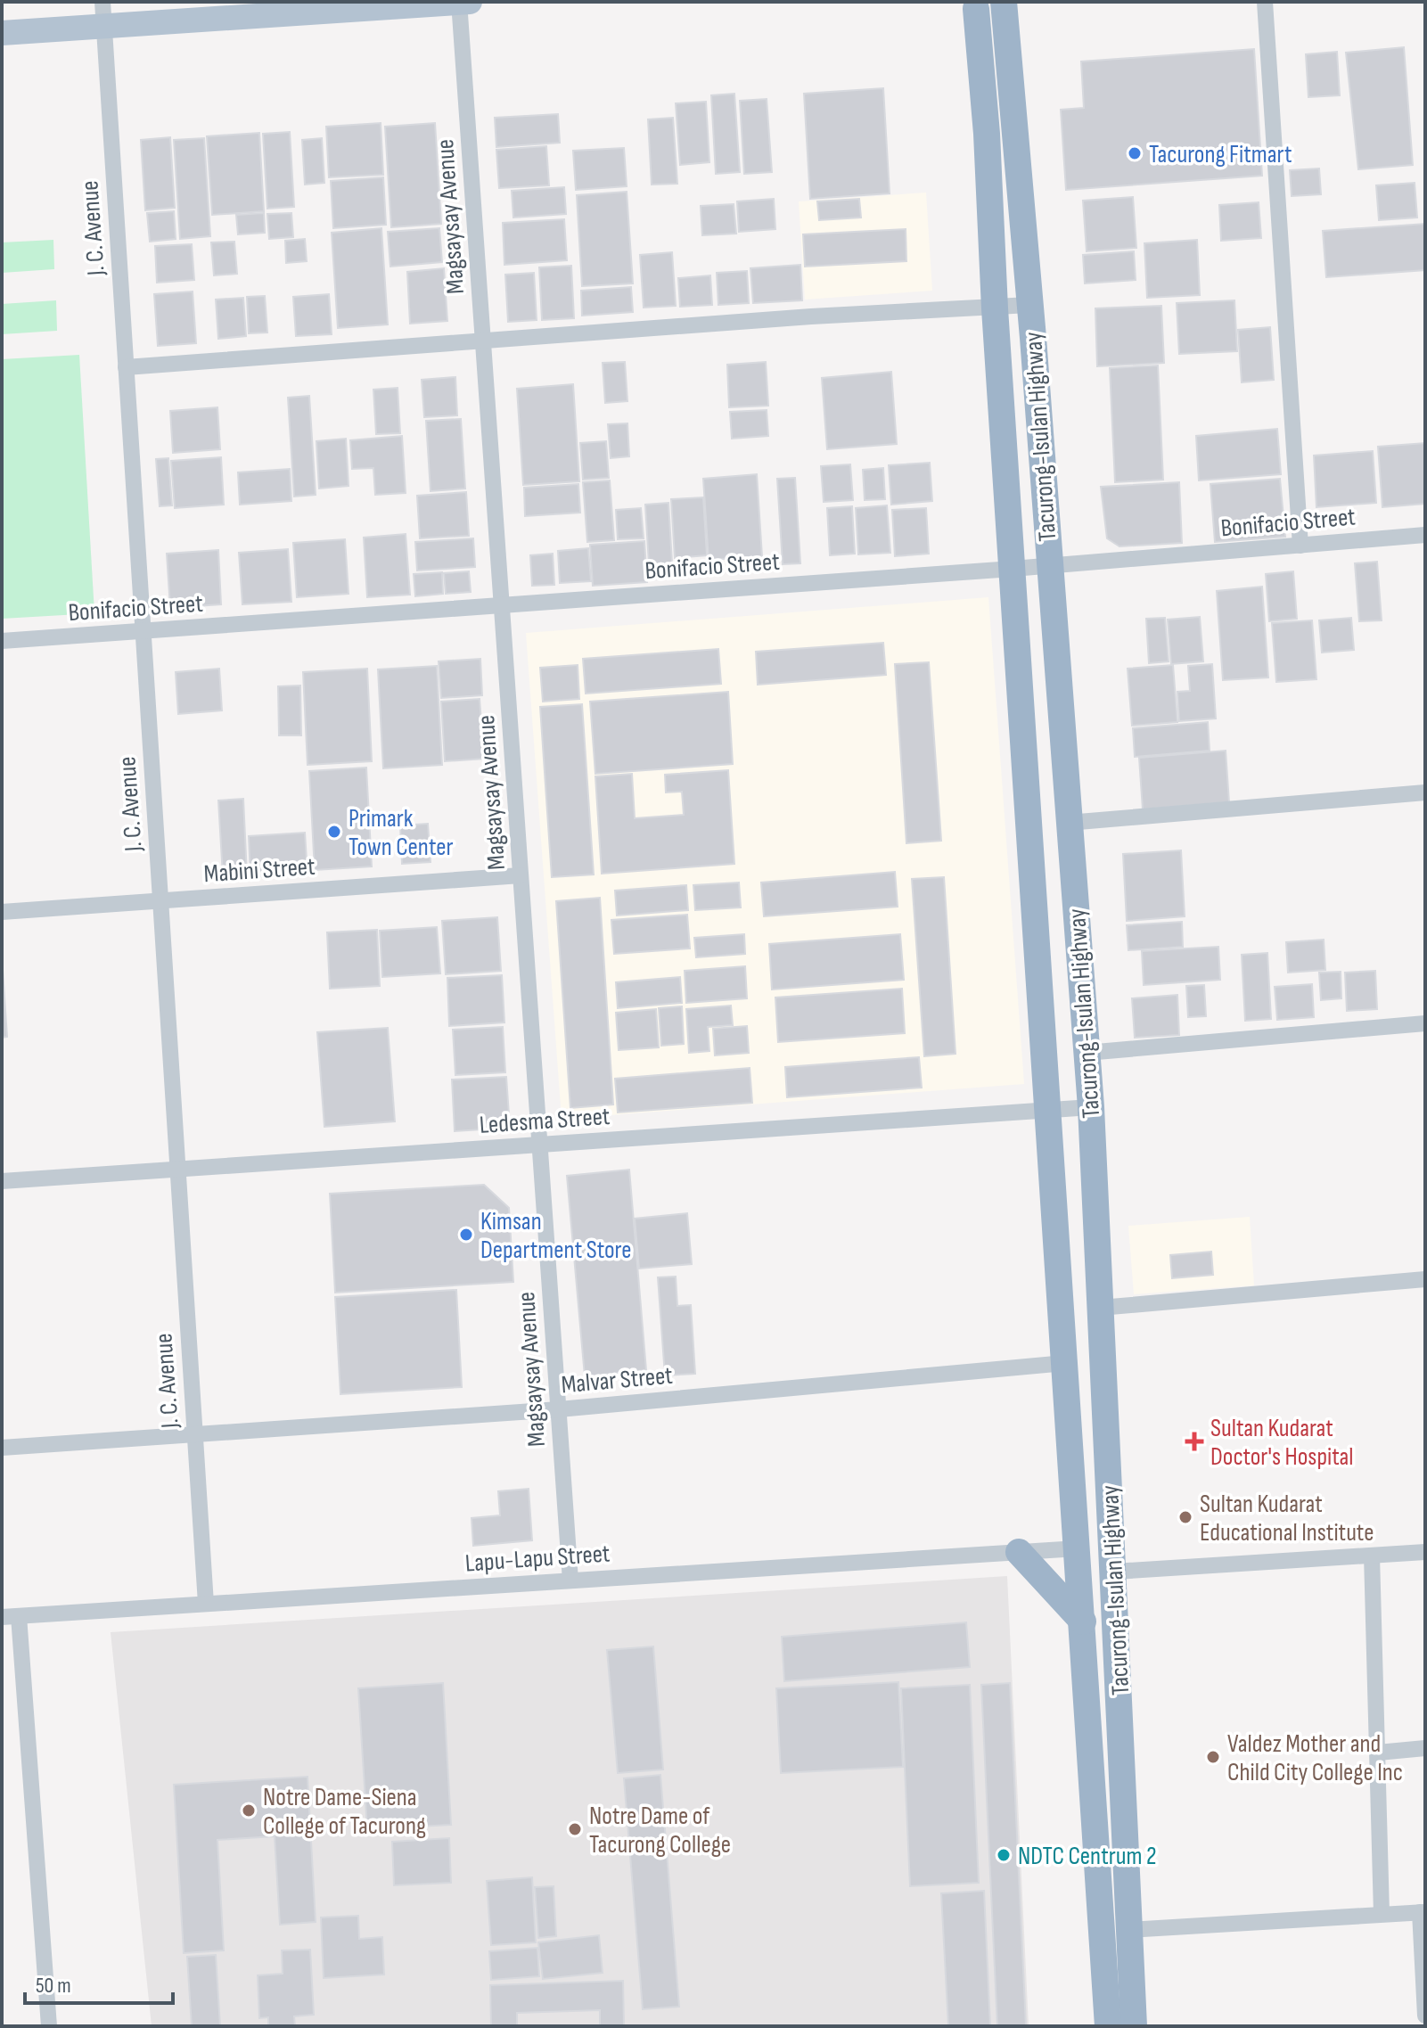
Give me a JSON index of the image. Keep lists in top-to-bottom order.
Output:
{
  "streets": {
    "highway": ["Tacurong-Isulan Highway"],
    "street": [
      "Magsaysay Avenue",
      "J. C. Avenue",
      "Bonifacio Street",
      "Mabini Street",
      "Ledesma Street",
      "Malvar Street",
      "Lapu-Lapu Street"
    ]
  },
  "crossings": [
    ["Magsaysay Avenue", "Bonifacio Street"],
    ["Magsaysay Avenue", "Mabini Street"],
    ["Magsaysay Avenue", "Ledesma Street"],
    ["Magsaysay Avenue", "Malvar Street"],
    ["Magsaysay Avenue", "Lapu-Lapu Street"],
    ["J. C. Avenue", "Bonifacio Street"],
    ["J. C. Avenue", "Mabini Street"],
    ["J. C. Avenue", "Ledesma Street"],
    ["J. C. Avenue", "Malvar Street"],
    ["J. C. Avenue", "Lapu-Lapu Street"],
    ["Tacurong-Isulan Highway", "Bonifacio Street"],
    ["Tacurong-Isulan Highway", "Ledesma Street"],
    ["Tacurong-Isulan Highway", "Malvar Street"],
    ["Tacurong-Isulan Highway", "Lapu-Lapu Street"]
  ],
  "places": {
    "other": [
      "Tacurong Fitmart",
      "Primark Town Center",
      "Kimsan Department Store",
      "Sultan Kudarat Educational Institute",
      "Valdez Mother and Child City College Inc",
      "Notre Dame-Siena College of Tacurong",
      "Notre Dame of Tacurong College",
      "NDTC Centrum 2"
    ],
    "health": ["Sultan Kudarat Doctor's Hospital"]
  },
  "scale_bar": "50 m"
}
